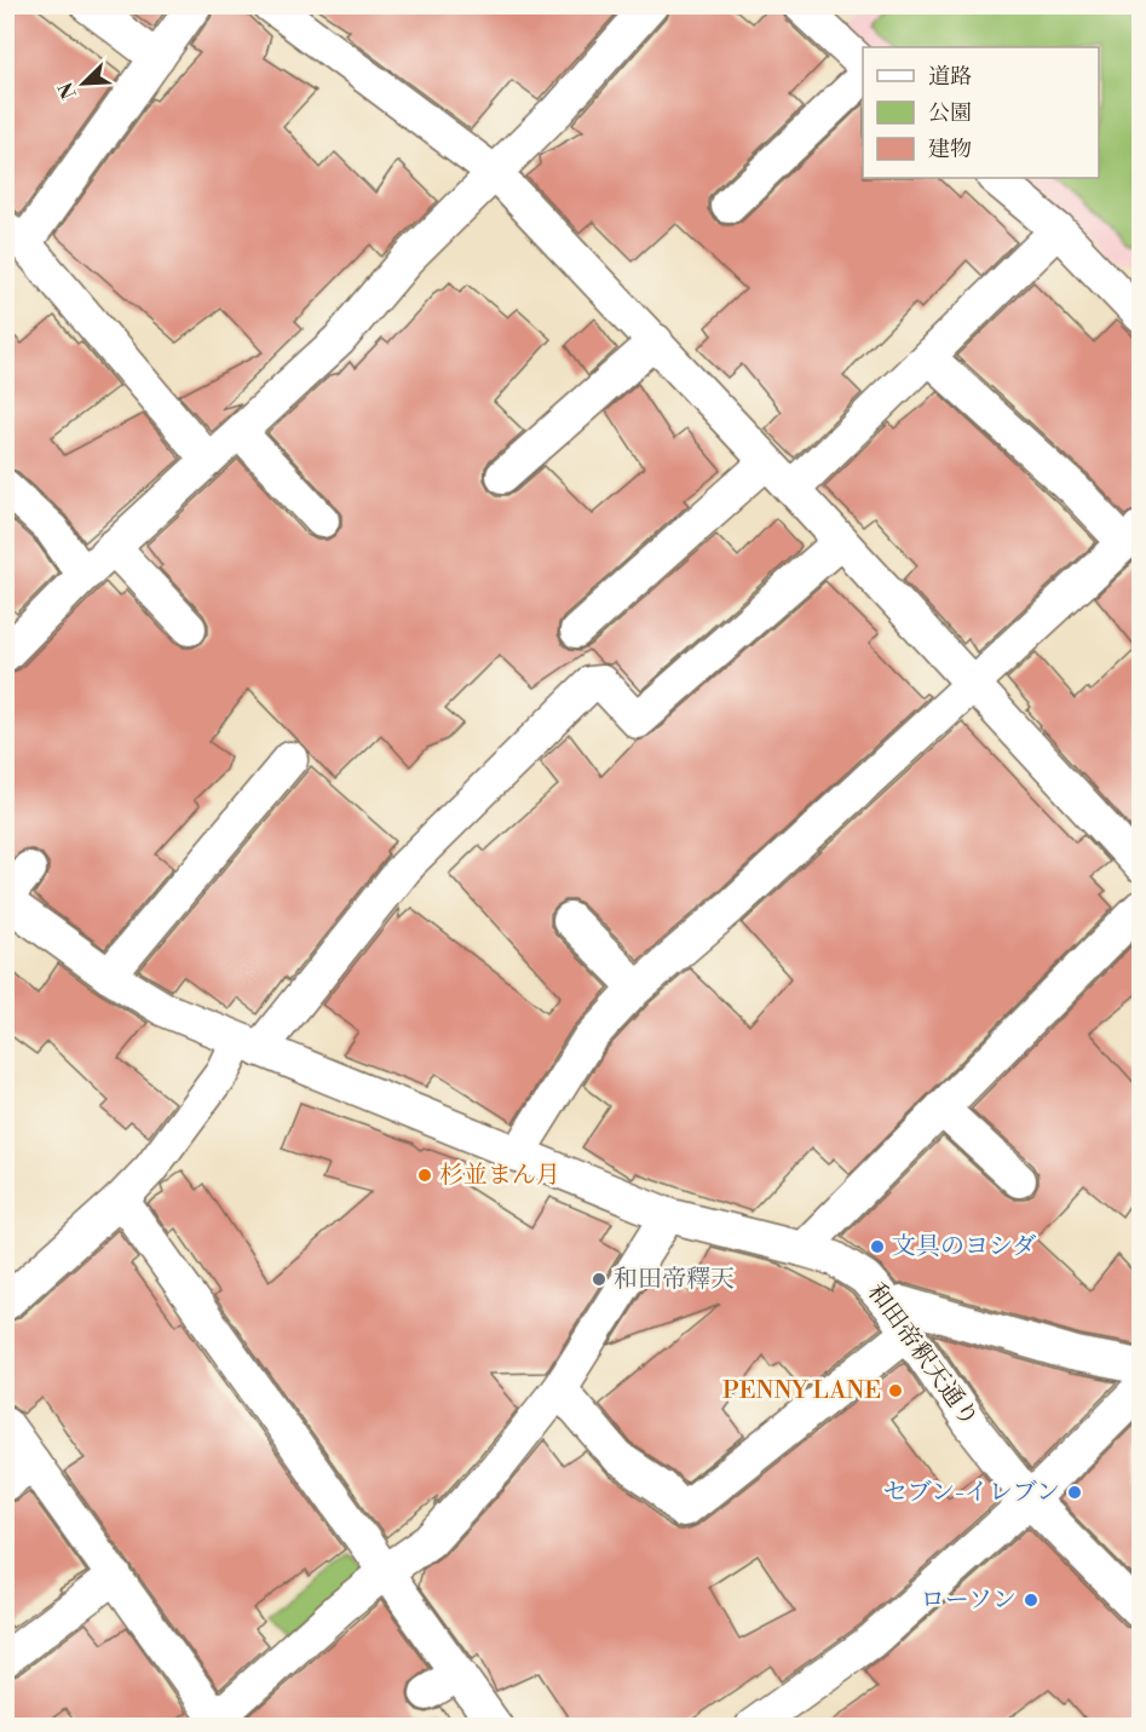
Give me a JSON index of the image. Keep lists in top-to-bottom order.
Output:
{
  "streets": {
    "street": ["和田帝釈天通り"]
  },
  "places": [
    "杉並まん月",
    "文具のヨシダ",
    "和田帝釋天",
    "PENNY LANE",
    "セブン-イレブン",
    "ローソン"
  ],
  "legend": ["道路", "公園", "建物"],
  "north": "bottom left"
}
